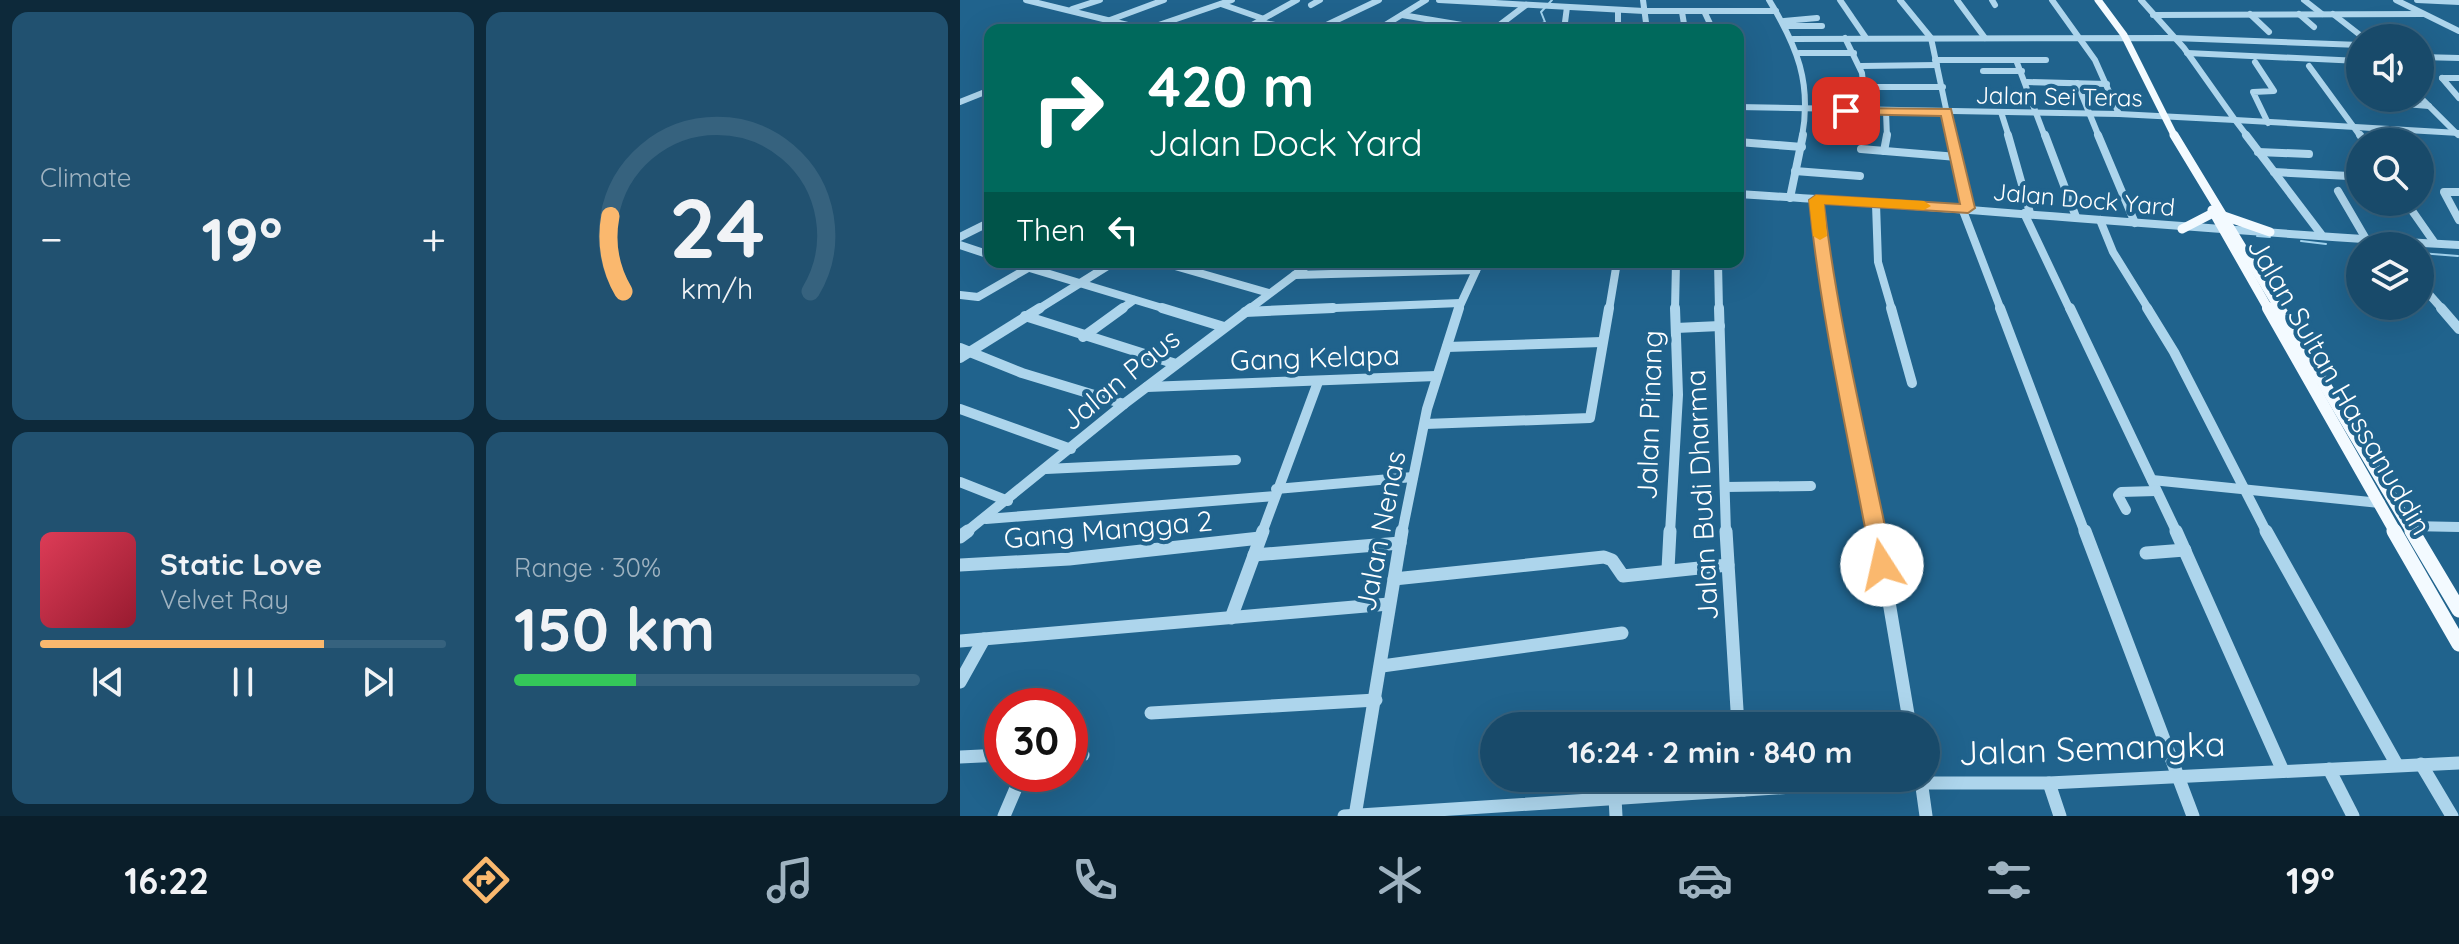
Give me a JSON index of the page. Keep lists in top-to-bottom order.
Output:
{
  "streets": {
    "main road": ["Jalan Sultan Hassanuddin"],
    "street": [
      "Jalan Sei Teras",
      "Jalan Dock Yard",
      "Gang Kelapa",
      "Jalan Paus",
      "Jalan Pinang",
      "Jalan Budi Dharma",
      "Gang Mangga 2",
      "Jalan Nenas",
      "Jalan Semangka"
    ]
  },
  "crossings": [
    ["Jalan Sei Teras", "Jalan Sultan Hassanuddin"],
    ["Jalan Dock Yard", "Jalan Sultan Hassanuddin"],
    ["Gang Kelapa", "Jalan Paus"],
    ["Gang Kelapa", "Jalan Nenas"],
    ["Jalan Nenas", "Jalan Semangka"]
  ],
  "page": {
    "tile": [
      "Climate",
      ["Range · 30%", "150 km"]
    ],
    "turn": ["420 m", "Jalan Dock Yard"],
    "then": "Then",
    "heat": ["−", "19°", "+"],
    "song": ["Static Love", "Velvet Ray"],
    "limit": "30",
    "trip": "16:24 · 2 min · 840 m",
    "tabs": ["16:22", "19°"],
    "gauge": ["24", "km/h"]
  }
}
